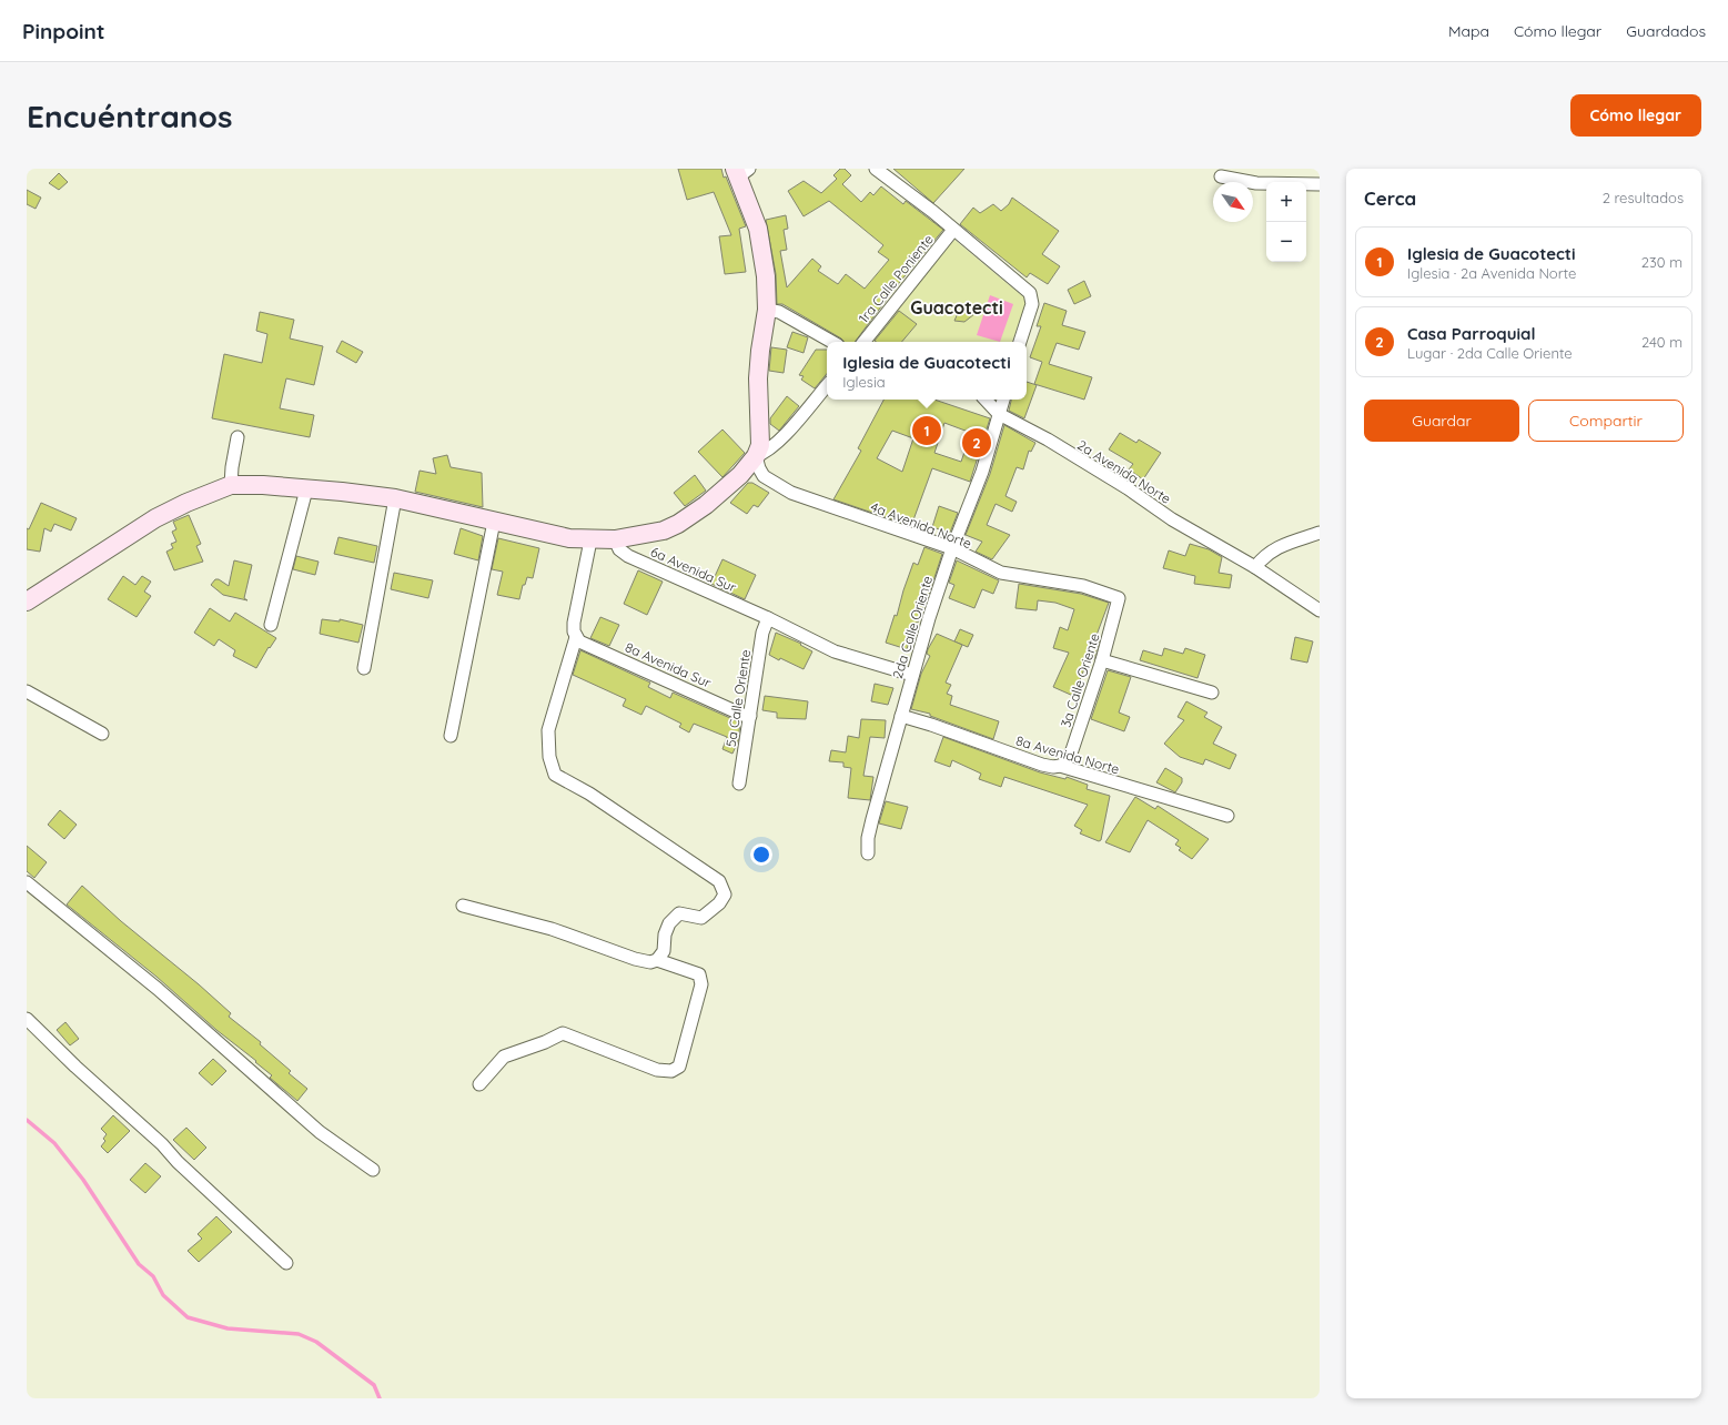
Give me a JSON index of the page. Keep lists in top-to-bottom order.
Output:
{
  "streets": {
    "street": [
      "1ra Calle Poniente",
      "2a Avenida Norte",
      "4a Avenida Norte",
      "6a Avenida Sur",
      "2da Calle Oriente",
      "8a Avenida Sur",
      "3a Calle Oriente",
      "5a Calle Oriente",
      "8a Avenida Norte"
    ]
  },
  "crossings": [
    ["2a Avenida Norte", "2da Calle Oriente"],
    ["4a Avenida Norte", "2da Calle Oriente"],
    ["4a Avenida Norte", "3a Calle Oriente"],
    ["6a Avenida Sur", "2da Calle Oriente"],
    ["6a Avenida Sur", "5a Calle Oriente"],
    ["2da Calle Oriente", "8a Avenida Norte"],
    ["8a Avenida Sur", "5a Calle Oriente"],
    ["3a Calle Oriente", "8a Avenida Norte"]
  ],
  "districts": ["Guacotecti"],
  "north": "bottom right",
  "page": {
    "header": "Pinpoint",
    "nav": ["Mapa", "Cómo llegar", "Guardados"],
    "buttons": [
      "Cómo llegar",
      ["Guardar", "Compartir"]
    ],
    "title": "Encuéntranos",
    "heading": ["Cerca", "2 resultados"],
    "map_buttons": ["+", "−"],
    "list": [
      {
        "mark": "1",
        "name": "Iglesia de Guacotecti",
        "note": "Iglesia · 2a Avenida Norte",
        "value": "230 m"
      },
      {
        "mark": "2",
        "name": "Casa Parroquial",
        "note": "Lugar · 2da Calle Oriente",
        "value": "240 m"
      }
    ],
    "popup": ["Iglesia de Guacotecti", "Iglesia"],
    "pins": ["1", "2"]
  }
}
